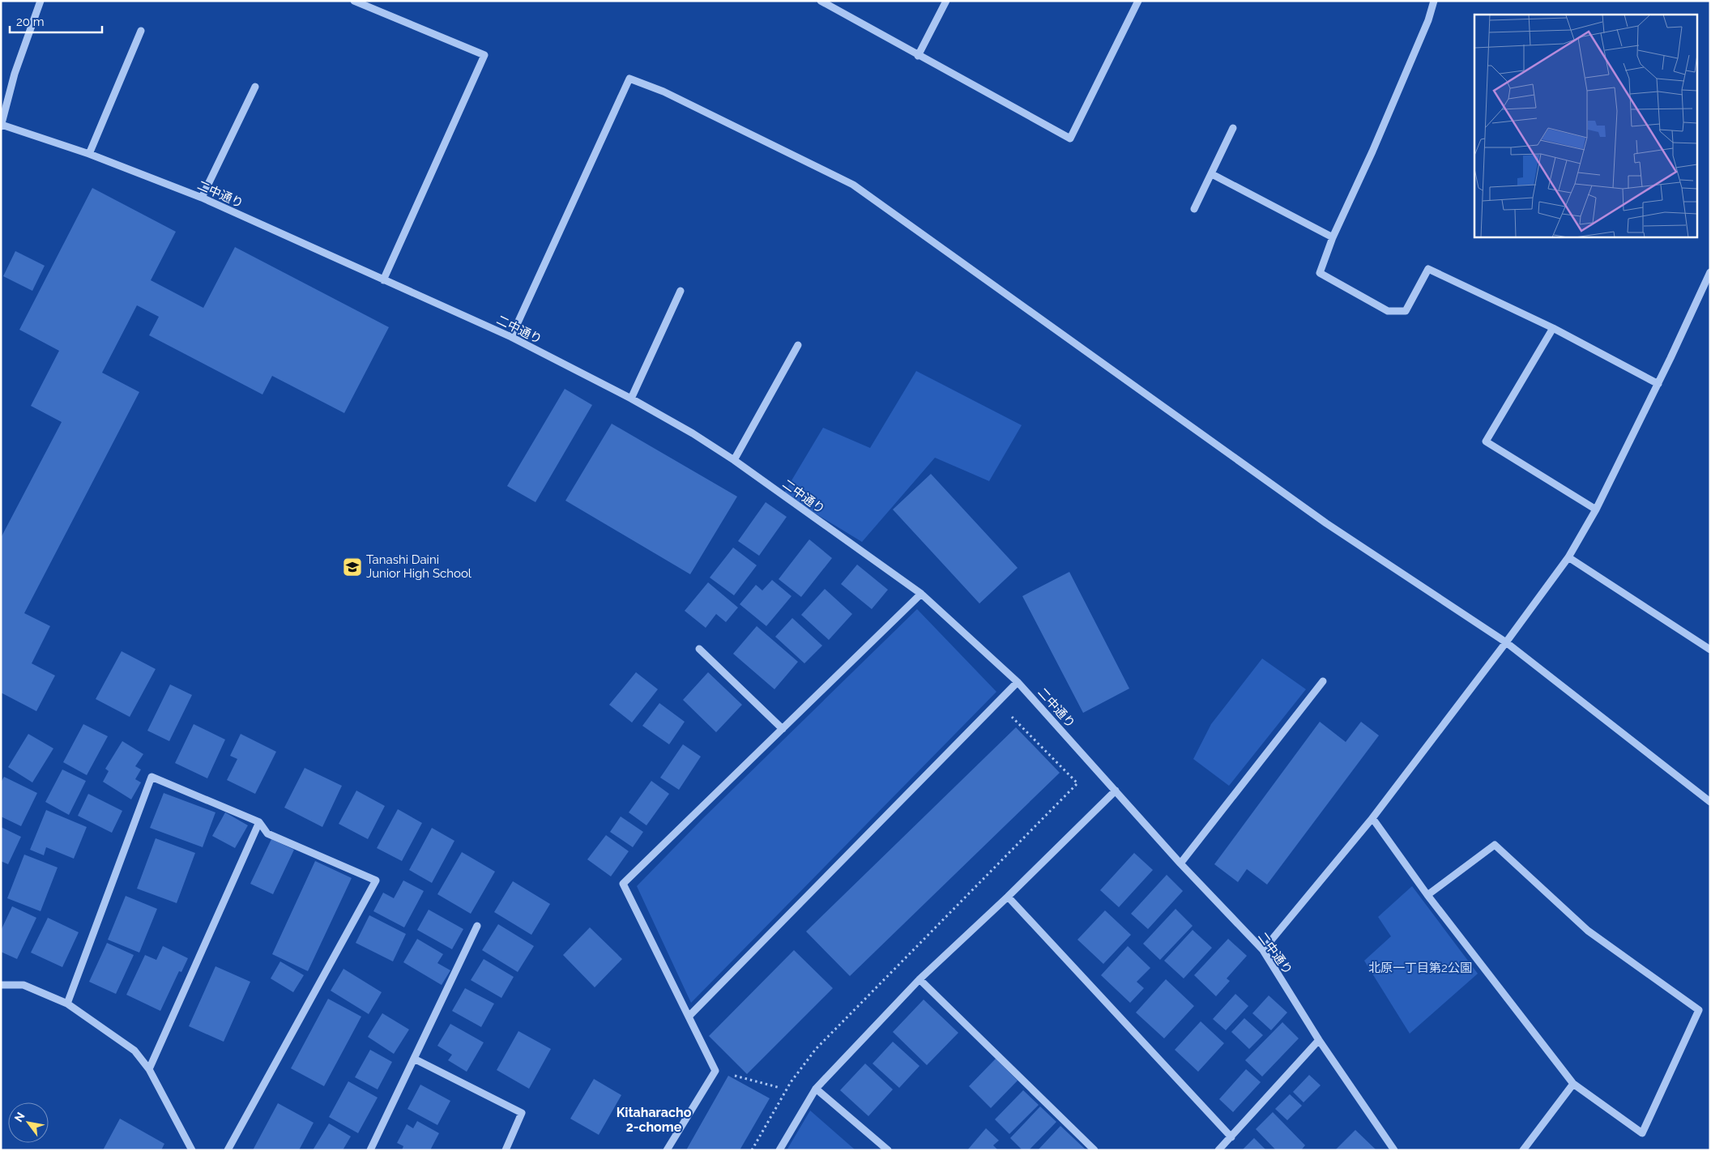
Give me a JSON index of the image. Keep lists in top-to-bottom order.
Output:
{
  "streets": {
    "street": ["二中通り"]
  },
  "districts": ["Kitaharacho 2-chome"],
  "parks": ["北原一丁目第2公園"],
  "places": {
    "school or university": ["Tanashi Daini Junior High School"]
  },
  "scale_bar": "20 m",
  "north": "top left"
}
